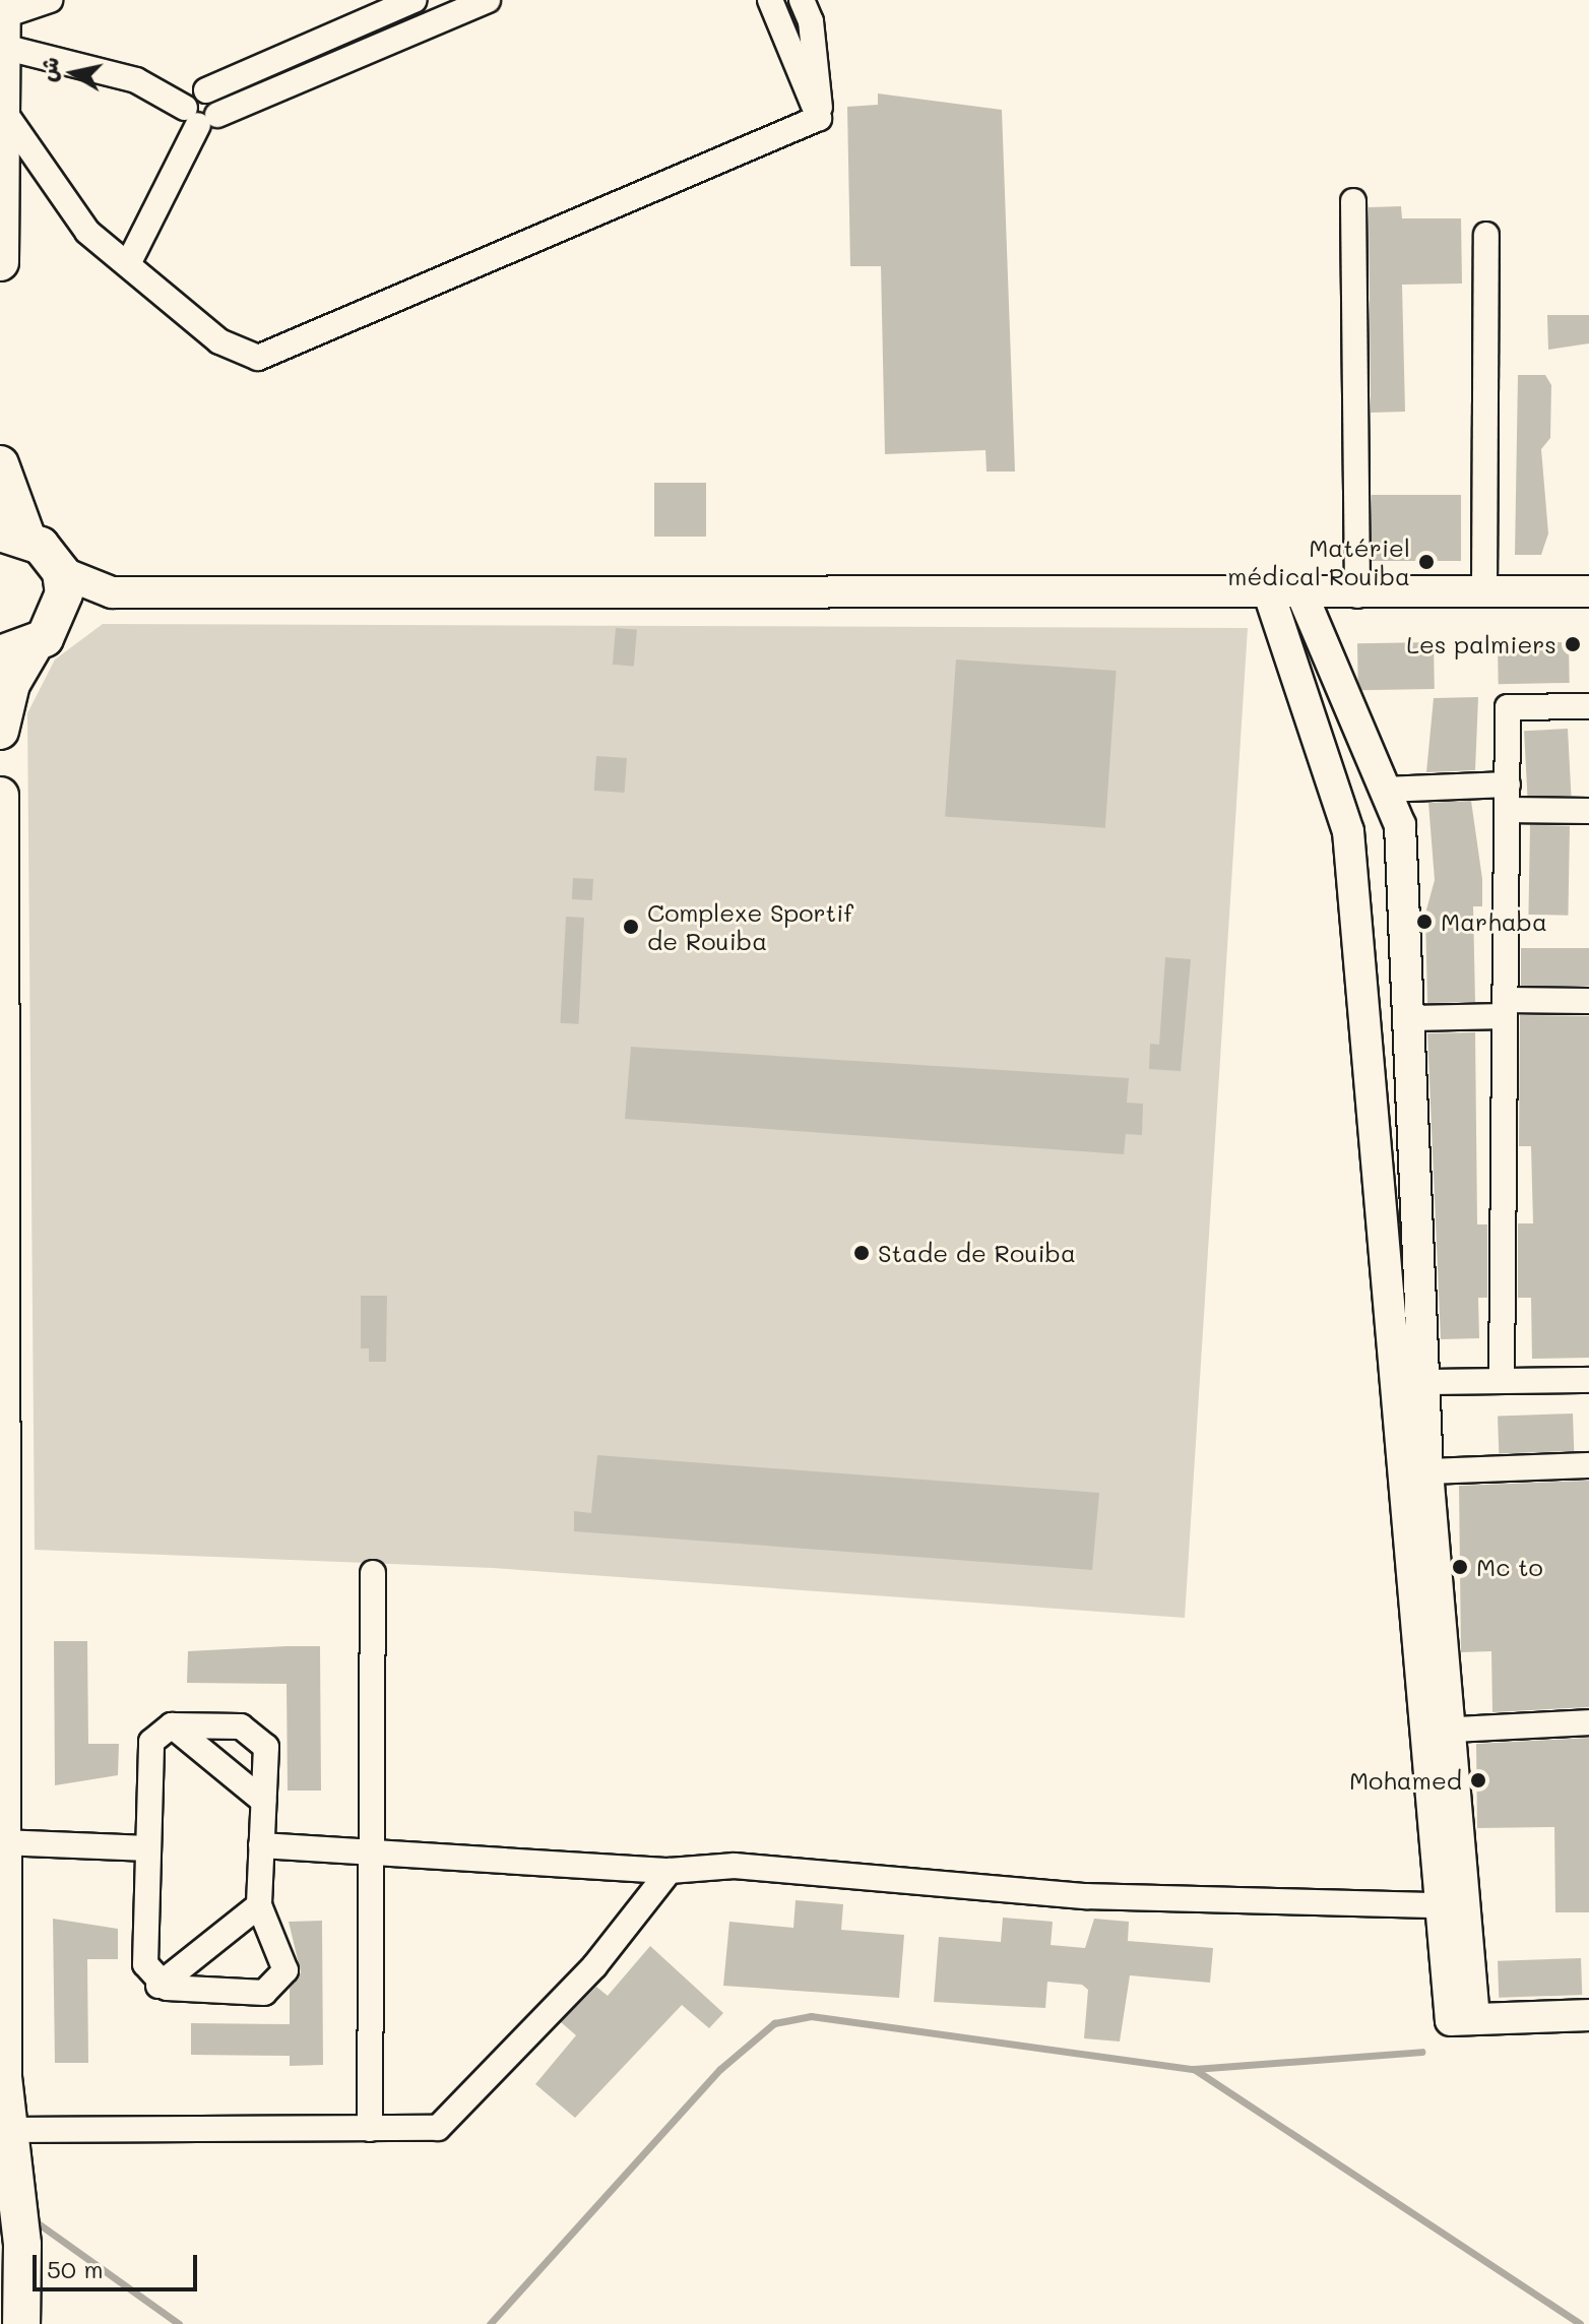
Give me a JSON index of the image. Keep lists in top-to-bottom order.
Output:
{
  "places": [
    "Matériel médical Rouiba",
    "Les palmiers",
    "Marhaba",
    "Complexe Sportif de Rouiba",
    "Stade de Rouiba",
    "Mc to",
    "Mohamed"
  ],
  "scale_bar": "50 m",
  "north": "left"
}
